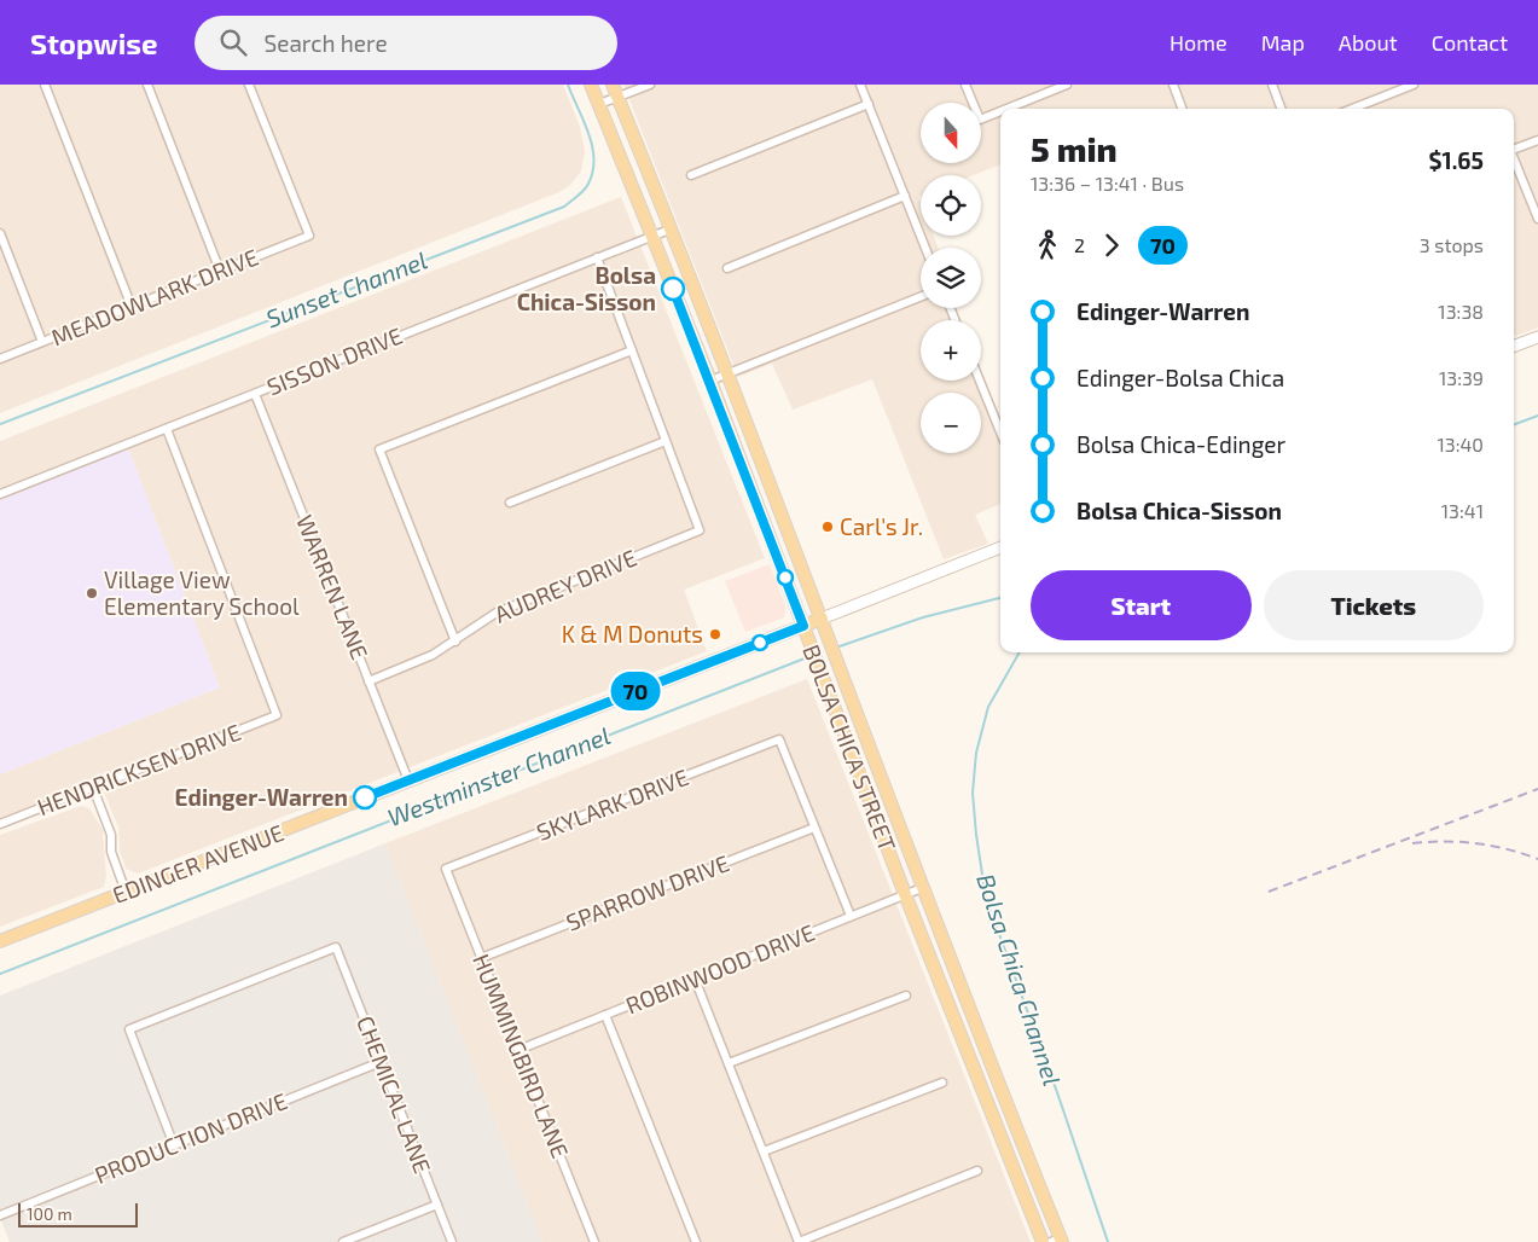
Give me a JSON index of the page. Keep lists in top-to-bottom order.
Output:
{
  "streets": {
    "main road": ["BOLSA CHICA STREET", "EDINGER AVENUE"],
    "street": [
      "MEADOWLARK DRIVE",
      "SISSON DRIVE",
      "AUDREY DRIVE",
      "WARREN LANE",
      "HENDRICKSEN DRIVE",
      "SKYLARK DRIVE",
      "SPARROW DRIVE",
      "ROBINWOOD DRIVE",
      "HUMMINGBIRD LANE",
      "CHEMICAL LANE",
      "PRODUCTION DRIVE"
    ]
  },
  "crossings": [
    ["SISSON DRIVE", "WARREN LANE"],
    ["SISSON DRIVE", "BOLSA CHICA STREET"],
    ["SISSON DRIVE", "HENDRICKSEN DRIVE"],
    ["AUDREY DRIVE", "WARREN LANE"],
    ["WARREN LANE", "EDINGER AVENUE"],
    ["BOLSA CHICA STREET", "EDINGER AVENUE"],
    ["BOLSA CHICA STREET", "ROBINWOOD DRIVE"],
    ["SKYLARK DRIVE", "SPARROW DRIVE"],
    ["SKYLARK DRIVE", "HUMMINGBIRD LANE"],
    ["SPARROW DRIVE", "HUMMINGBIRD LANE"],
    ["ROBINWOOD DRIVE", "HUMMINGBIRD LANE"],
    ["CHEMICAL LANE", "PRODUCTION DRIVE"]
  ],
  "water": ["Sunset Channel", "Westminster Channel", "Bolsa Chica Channel"],
  "places": [
    "Bolsa Chica-Sisson",
    "Carl's Jr.",
    "Village View Elementary School",
    "K & M Donuts",
    "Edinger-Warren"
  ],
  "lines": ["bus line 70"],
  "scale_bar": "100 m",
  "north": "bottom",
  "page": {
    "header": "Stopwise",
    "search": "Search here",
    "nav": [
      "Home",
      "Map",
      "About",
      "Contact"
    ],
    "on_map": "70",
    "map_buttons": ["+", "−"],
    "heading": ["5 min", "13:36 – 13:41 · Bus", "$1.65"],
    "legs": ["2", "70", "3 stops"],
    "list": [
      {
        "name": "Edinger-Warren",
        "value": "13:38"
      },
      {
        "name": "Edinger-Bolsa Chica",
        "value": "13:39"
      },
      {
        "name": "Bolsa Chica-Edinger",
        "value": "13:40"
      },
      {
        "name": "Bolsa Chica-Sisson",
        "value": "13:41"
      }
    ],
    "buttons": ["Start", "Tickets"],
    "scale": "100 m"
  }
}
